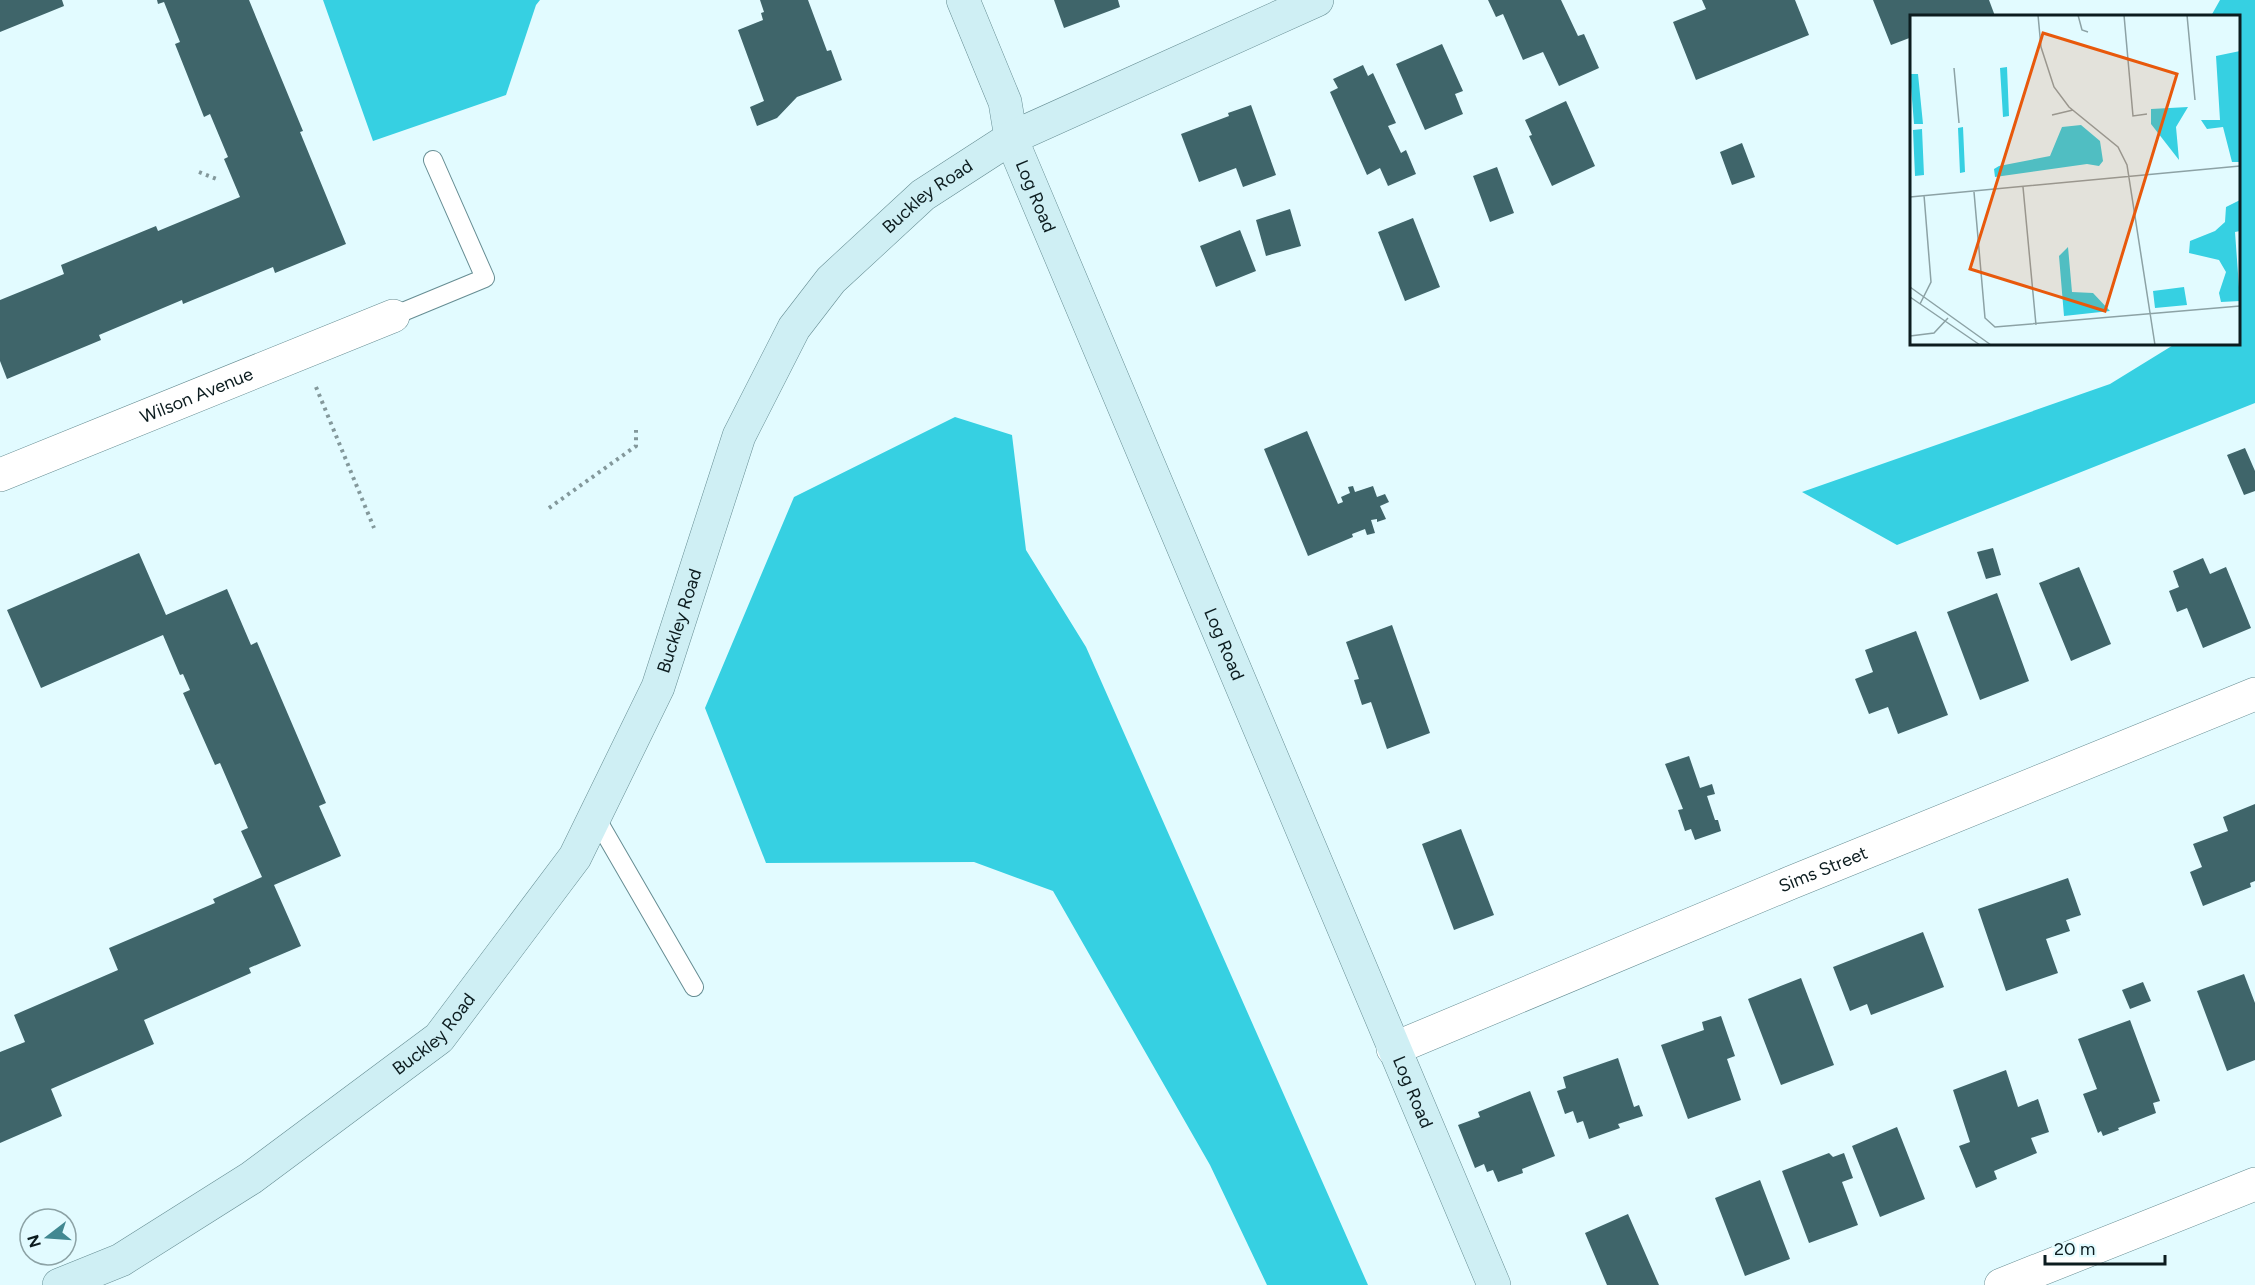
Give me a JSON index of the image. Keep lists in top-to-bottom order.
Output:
{
  "streets": {
    "street": [
      "Log Road",
      "Buckley Road",
      "Wilson Avenue",
      "Sims Street"
    ]
  },
  "crossings": [
    ["Log Road", "Buckley Road"],
    ["Log Road", "Sims Street"]
  ],
  "scale_bar": "20 m",
  "north": "left"
}
